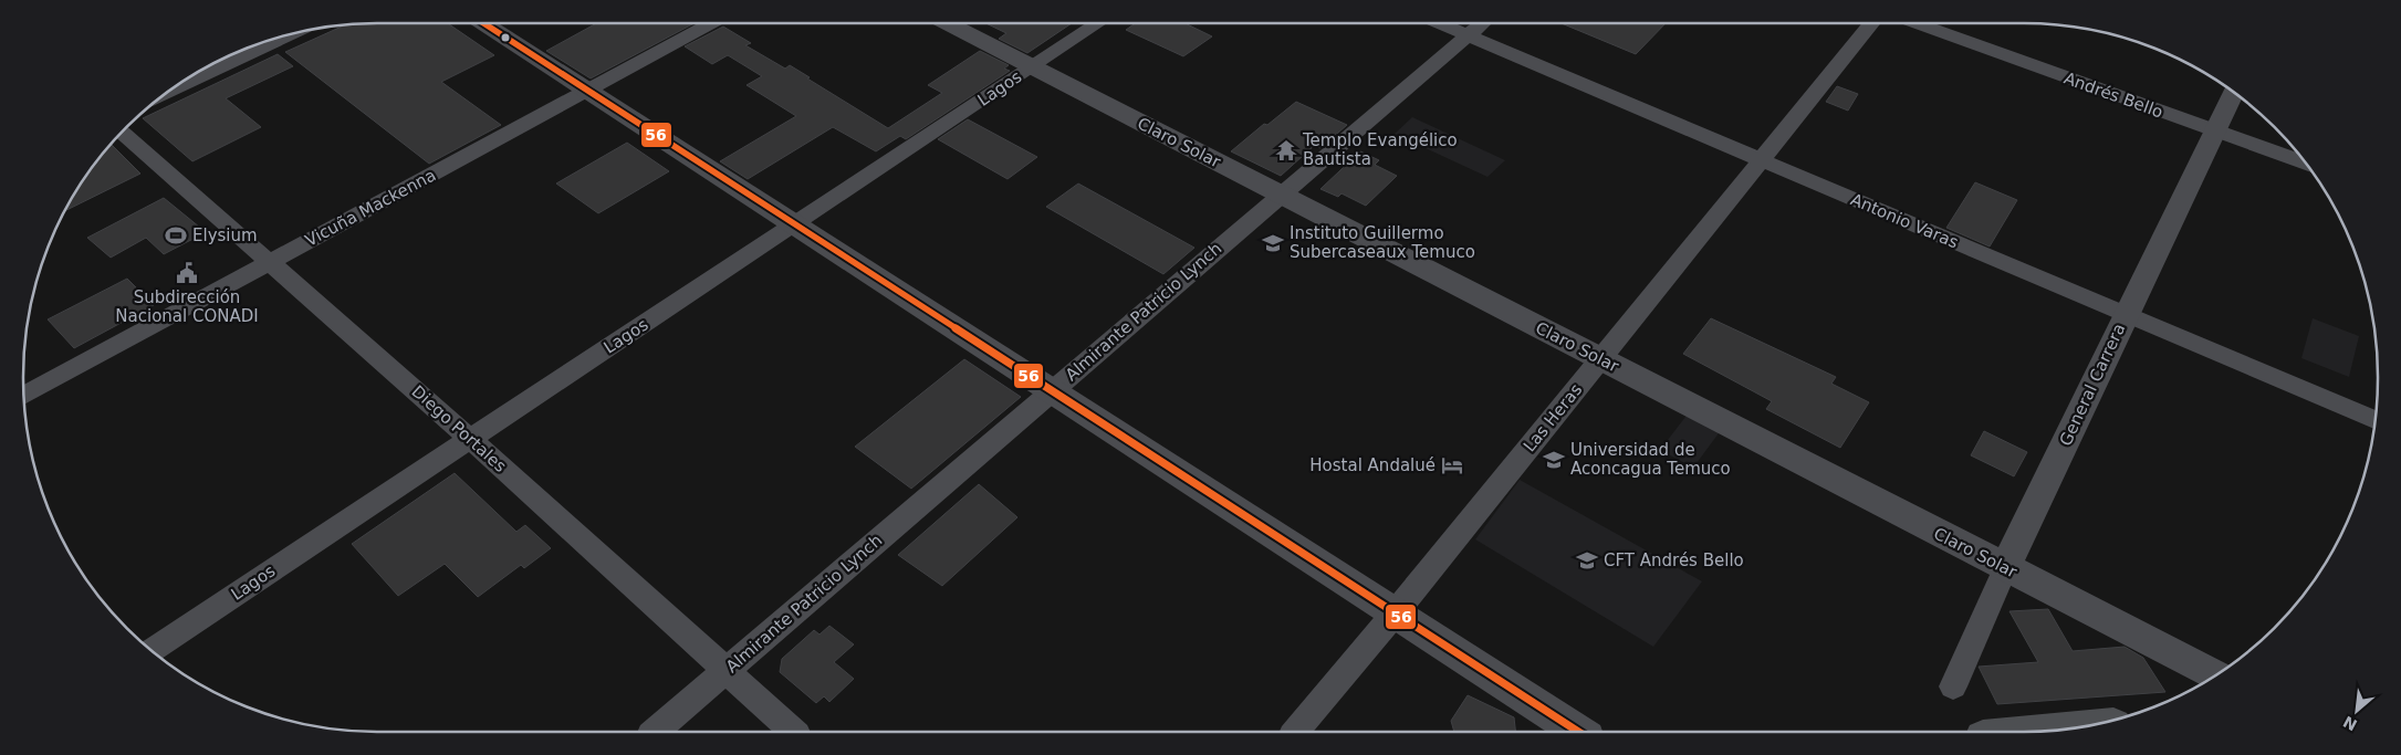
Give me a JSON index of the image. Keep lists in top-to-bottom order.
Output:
{
  "streets": {
    "street": [
      "Lagos",
      "Andrés Bello",
      "Claro Solar",
      "Vicuña Mackenna",
      "Antonio Varas",
      "Almirante Patricio Lynch",
      "General Carrera",
      "Las Heras",
      "Diego Portales"
    ]
  },
  "crossings": [
    ["Lagos", "Claro Solar"],
    ["Lagos", "Diego Portales"],
    ["Andrés Bello", "General Carrera"],
    ["Claro Solar", "Almirante Patricio Lynch"],
    ["Claro Solar", "General Carrera"],
    ["Claro Solar", "Las Heras"],
    ["Vicuña Mackenna", "Diego Portales"],
    ["Antonio Varas", "Almirante Patricio Lynch"],
    ["Antonio Varas", "General Carrera"],
    ["Antonio Varas", "Las Heras"],
    ["Almirante Patricio Lynch", "Diego Portales"]
  ],
  "places": {
    "temple": ["Templo Evangélico Bautista"],
    "sports": ["Elysium"],
    "school or university": ["Instituto Guillermo Subercaseaux Temuco", "Universidad de Aconcagua Temuco", "CFT Andrés Bello"],
    "public building": ["Subdirección Nacional CONADI"],
    "hotel": ["Hostal Andalué"]
  },
  "lines": ["transit line 56"],
  "north": "bottom left"
}
